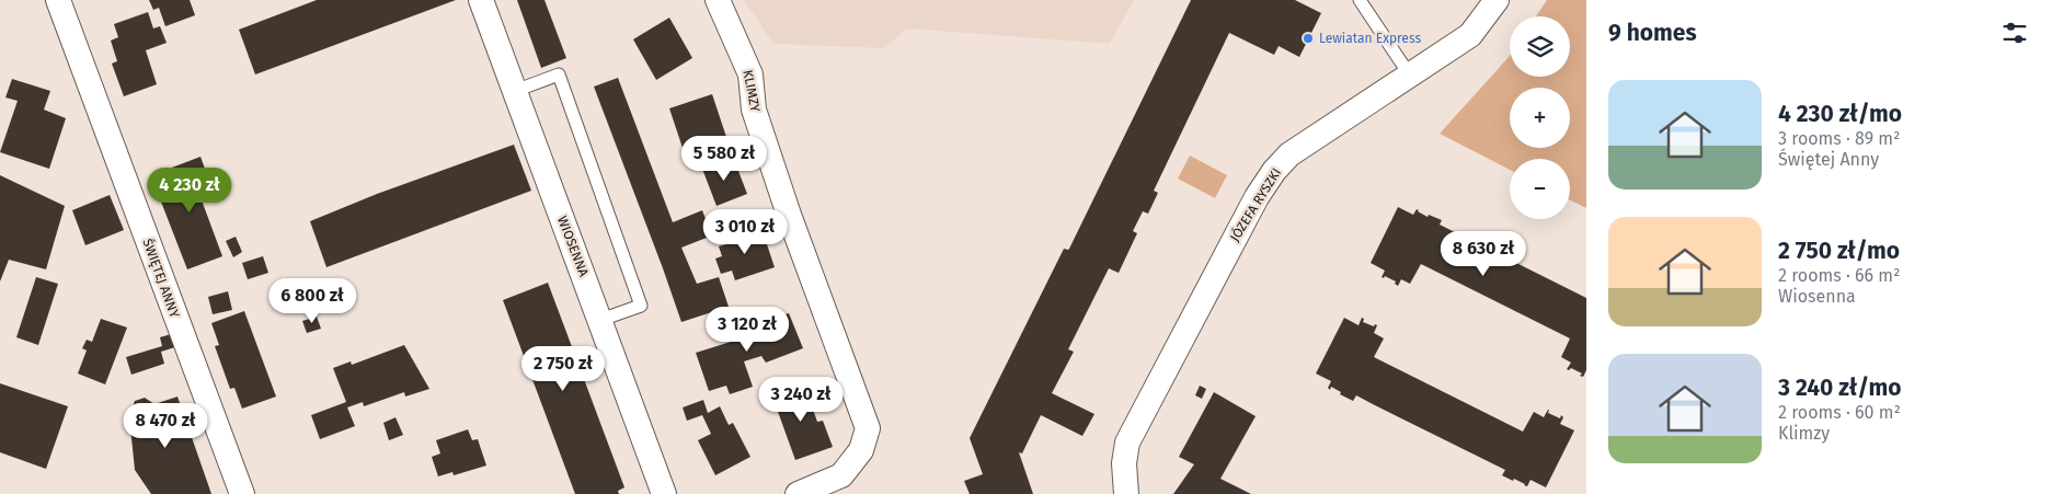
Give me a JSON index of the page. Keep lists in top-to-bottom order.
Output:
{
  "streets": {
    "street": [
      "KLIMZY",
      "JÓZEFA RYSZKI",
      "WIOSENNA",
      "ŚWIĘTEJ ANNY"
    ]
  },
  "places": ["Lewiatan Express"],
  "page": {
    "heading": "9 homes",
    "map_buttons": ["+", "−"],
    "list": [
      {
        "name": "4 230 zł/mo",
        "note": "3 rooms · 89 m² · Świętej Anny"
      },
      {
        "name": "2 750 zł/mo",
        "note": "2 rooms · 66 m² · Wiosenna"
      },
      {
        "name": "3 240 zł/mo",
        "note": "2 rooms · 60 m² · Klimzy"
      }
    ],
    "price": [
      "5 580 zł",
      "4 230 zł",
      "3 010 zł",
      "8 630 zł",
      "6 800 zł",
      "3 120 zł",
      "2 750 zł",
      "3 240 zł",
      "8 470 zł"
    ]
  }
}
